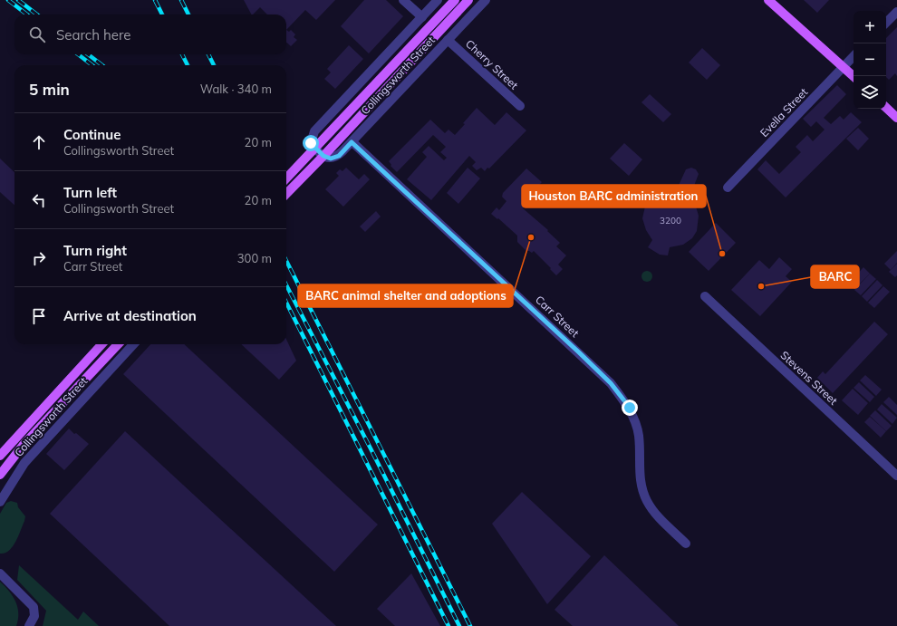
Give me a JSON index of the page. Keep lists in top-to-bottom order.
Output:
{
  "streets": {
    "main road": ["Collingsworth Street"],
    "street": [
      "Cherry Street",
      "Evella Street",
      "Carr Street",
      "Stevens Street"
    ]
  },
  "crossings": [
    ["Cherry Street", "Collingsworth Street"],
    ["Collingsworth Street", "Carr Street"]
  ],
  "places": ["BARC animal shelter and adoptions", "Houston BARC administration", "BARC"],
  "house_numbers": ["3200"],
  "page": {
    "map_buttons": ["+", "−"],
    "search": "Search here",
    "heading": ["5 min", "Walk · 340 m"],
    "list": [
      ["Continue", "Collingsworth Street", "20 m"],
      ["Turn left", "Collingsworth Street", "20 m"],
      ["Turn right", "Carr Street", "300 m"],
      "Arrive at destination"
    ]
  }
}
